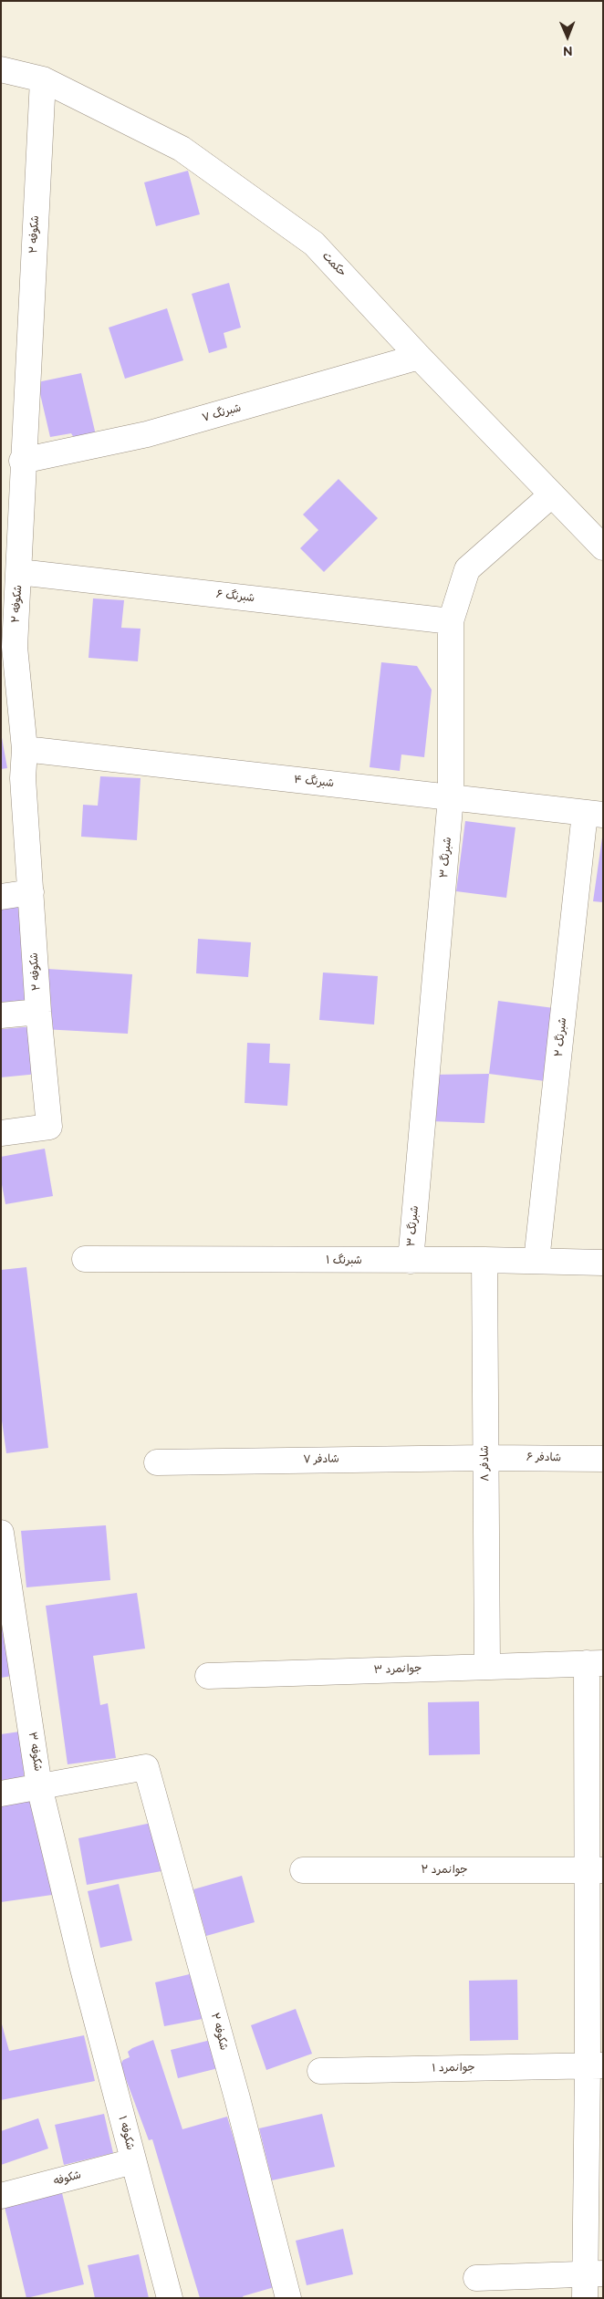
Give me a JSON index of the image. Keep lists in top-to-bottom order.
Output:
{
  "streets": {
    "street": [
      "شکوفه ۲",
      "حکمت",
      "شبرنگ ۷",
      "شبرنگ ۶",
      "شبرنگ ۴",
      "شبرنگ ۳",
      "شبرنگ ۲",
      "شبرنگ ۱",
      "شادفر ۶",
      "شادفر ۷",
      "شادفر ۸",
      "جوانمرد ۳",
      "شکوفه ۳",
      "جوانمرد ۲",
      "جوانمرد ۱",
      "شکوفه ۱",
      "شکوفه"
    ]
  },
  "crossings": [
    ["شکوفه ۲", "حکمت"],
    ["شکوفه ۲", "شبرنگ ۷"],
    ["شکوفه ۲", "شبرنگ ۶"],
    ["شکوفه ۲", "شبرنگ ۴"],
    ["شکوفه ۲", "شکوفه ۳"],
    ["حکمت", "شبرنگ ۷"],
    ["حکمت", "شبرنگ ۳"],
    ["شبرنگ ۶", "شبرنگ ۳"],
    ["شبرنگ ۴", "شبرنگ ۳"],
    ["شبرنگ ۴", "شبرنگ ۲"],
    ["شبرنگ ۳", "شبرنگ ۱"],
    ["شبرنگ ۲", "شبرنگ ۱"],
    ["شبرنگ ۱", "شادفر ۸"],
    ["شادفر ۶", "شادفر ۷"],
    ["شادفر ۶", "شادفر ۸"],
    ["شادفر ۷", "شادفر ۸"],
    ["شادفر ۸", "جوانمرد ۳"],
    ["شکوفه ۳", "شکوفه ۱"],
    ["شکوفه ۱", "شکوفه"]
  ],
  "north": "bottom"
}
